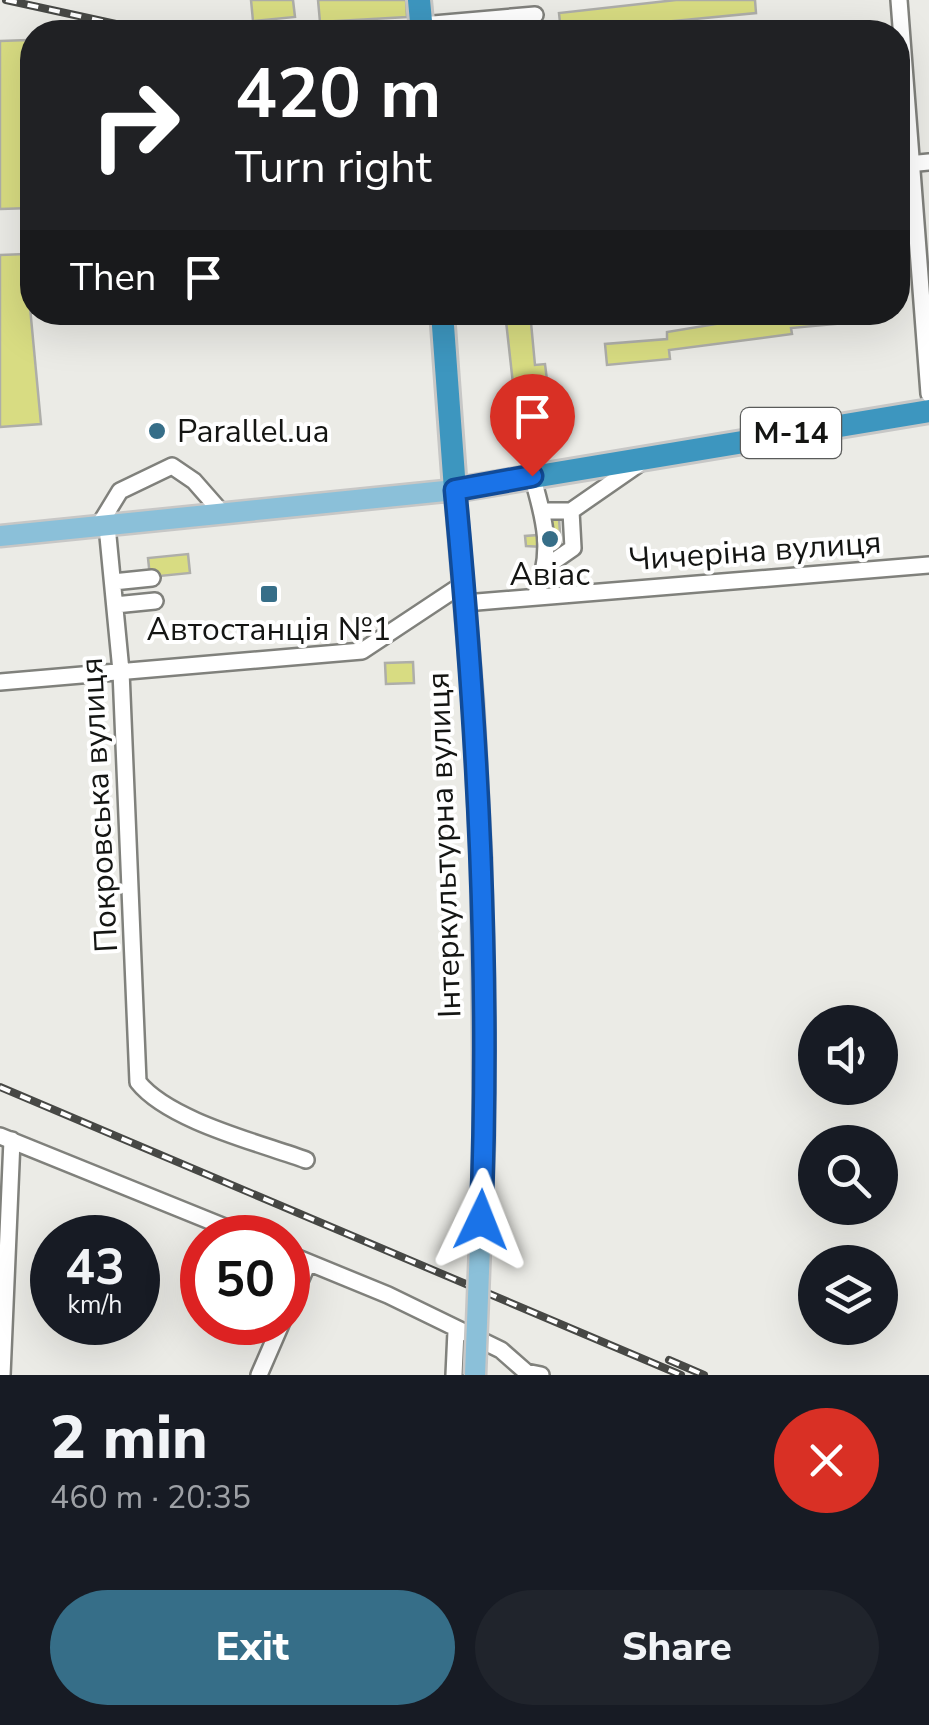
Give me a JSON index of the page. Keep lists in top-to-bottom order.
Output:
{
  "streets": {
    "highway": ["М-14", "Інтеркультурна вулиця"],
    "street": ["Чичеріна вулиця", "Покровська вулиця"]
  },
  "crossings": [
    ["М-14", "Інтеркультурна вулиця"],
    ["Чичеріна вулиця", "Інтеркультурна вулиця"]
  ],
  "places": {
    "other": ["Parallel.ua", "Авіас"],
    "transit": ["Автостанція №1"]
  },
  "page": {
    "turn": ["420 m", "Turn right"],
    "then": "Then",
    "speed": "43 km/h",
    "limit": "50",
    "heading": ["2 min", "460 m · 20:35"],
    "buttons": ["Exit", "Share"]
  }
}
